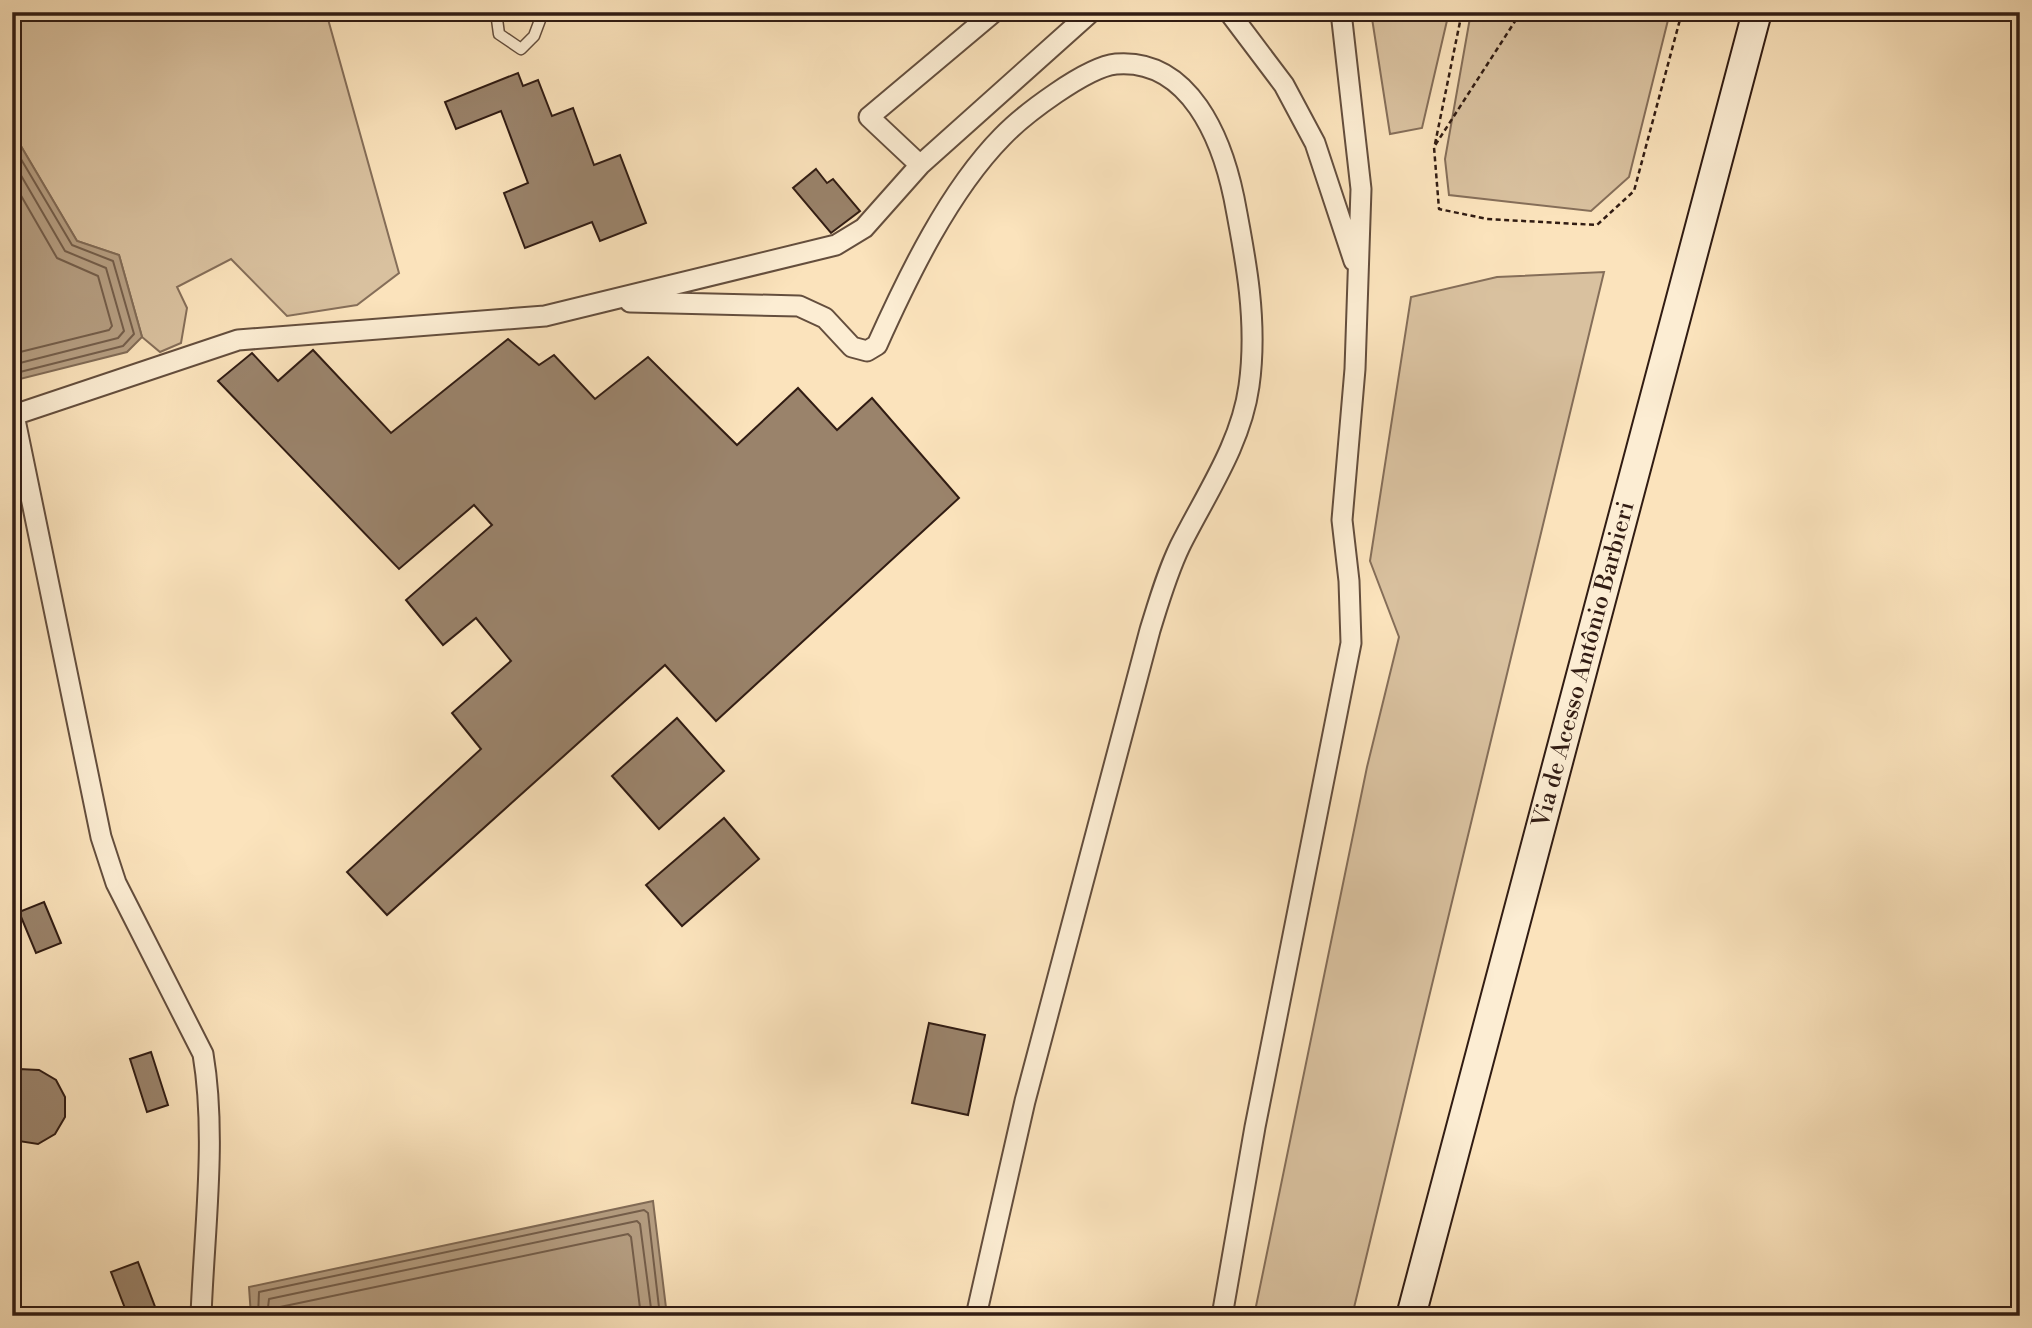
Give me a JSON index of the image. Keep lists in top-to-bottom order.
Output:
{
  "streets": {
    "main road": ["Via de Acesso Antônio Barbieri"]
  }
}
